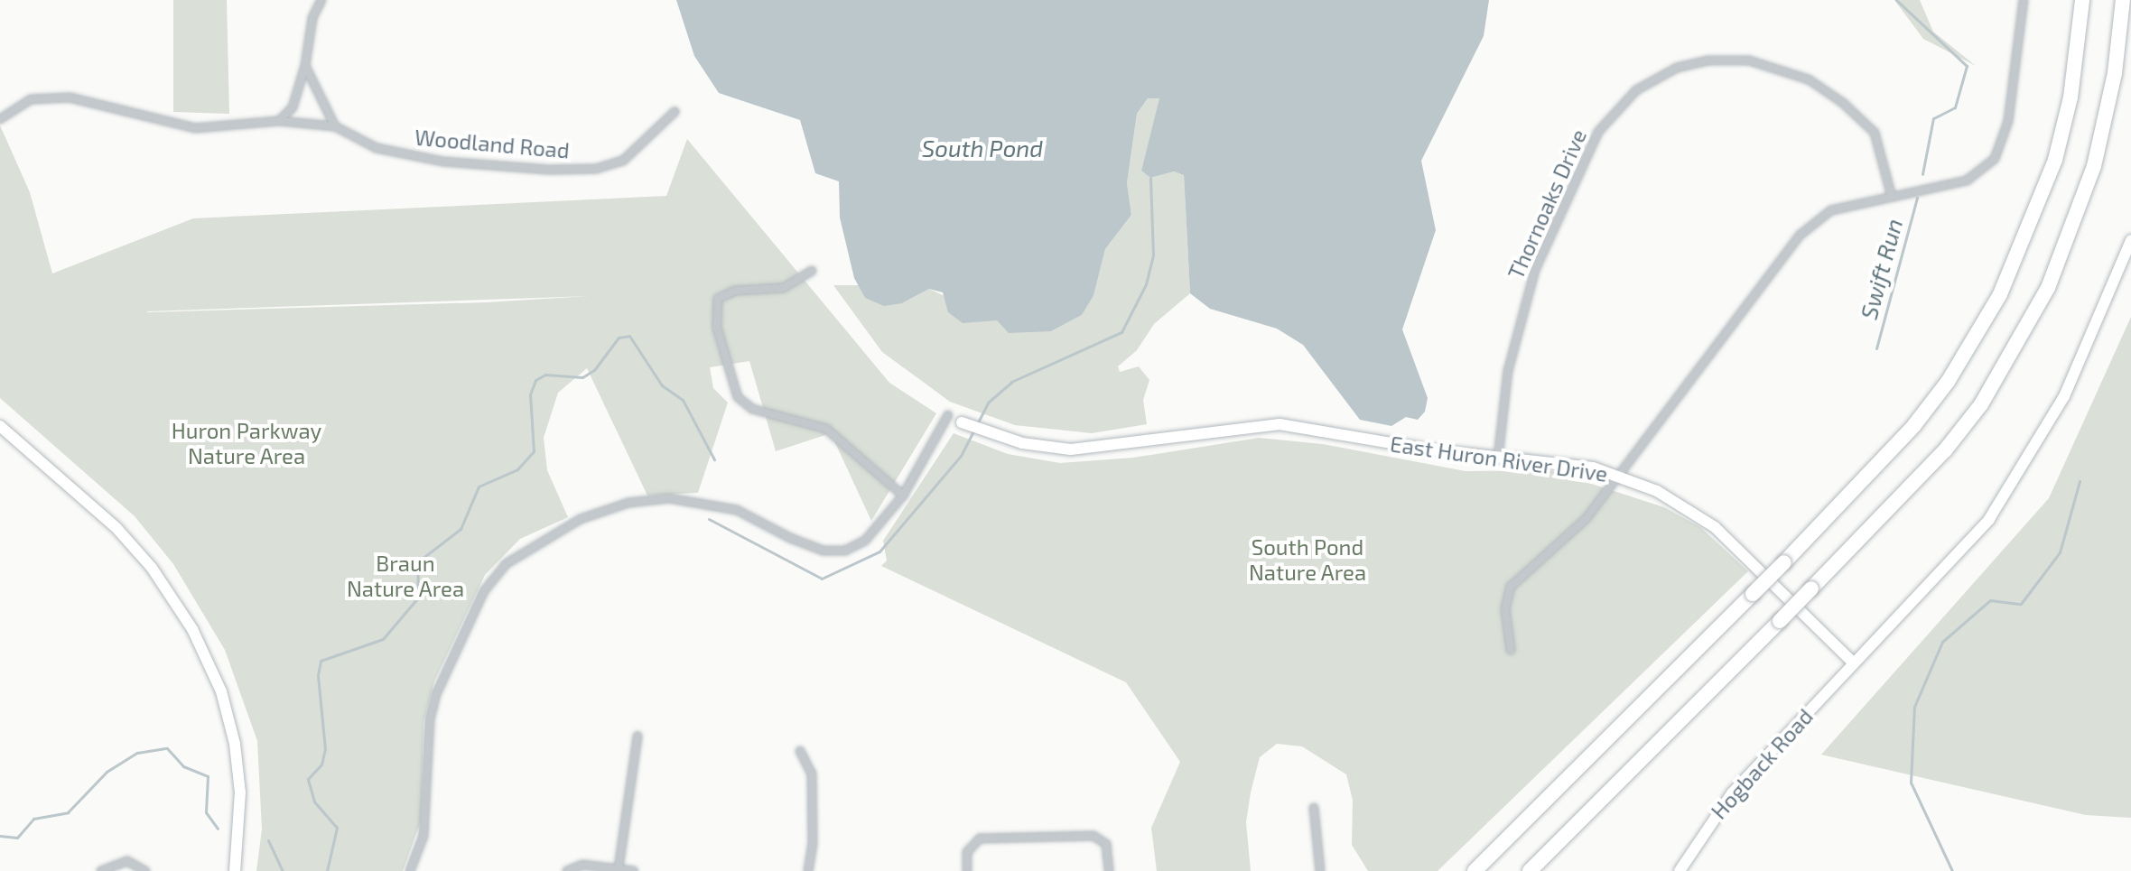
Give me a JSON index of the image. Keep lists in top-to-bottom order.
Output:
{
  "streets": {
    "main road": ["East Huron River Drive", "Hogback Road"],
    "street": ["Woodland Road", "Thornoaks Drive"]
  },
  "crossings": [
    ["Thornoaks Drive", "East Huron River Drive"],
    ["East Huron River Drive", "Hogback Road"]
  ],
  "water": ["South Pond", "Swift Run"],
  "parks": ["Huron Parkway Nature Area", "South Pond Nature Area", "Braun Nature Area"]
}
